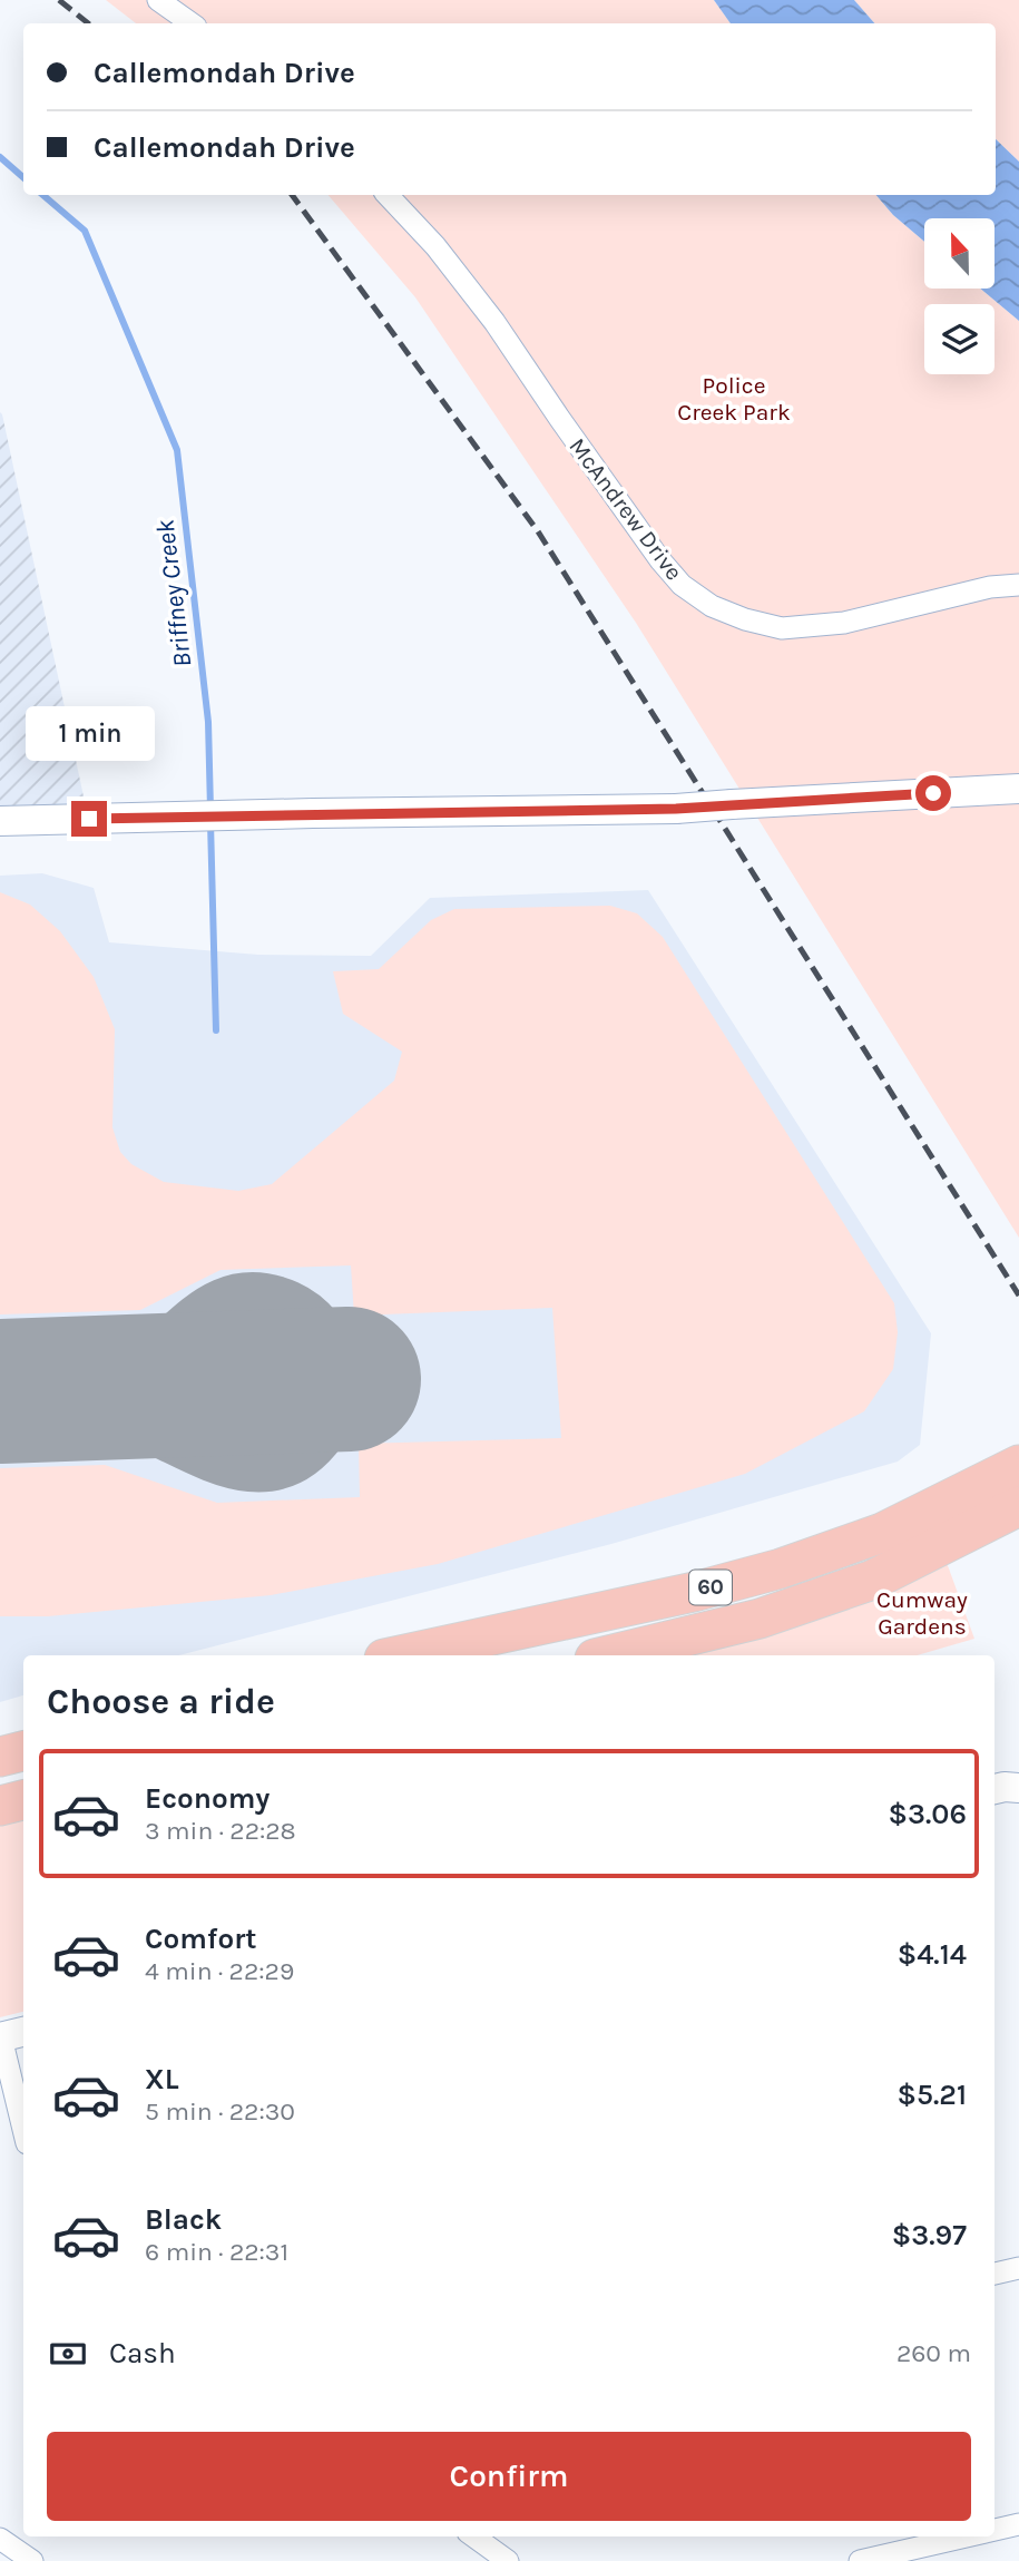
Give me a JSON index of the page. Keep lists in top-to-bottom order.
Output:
{
  "streets": {
    "highway": ["60"],
    "street": ["McAndrew Drive"]
  },
  "water": ["Briffney Creek"],
  "parks": ["Police Creek Park", "Cumway Gardens"],
  "north": "top",
  "page": {
    "banner": ["Callemondah Drive", "Callemondah Drive"],
    "bubble": "1 min",
    "heading": "Choose a ride",
    "list": [
      {
        "name": "Economy",
        "note": "3 min · 22:28",
        "value": "$3.06"
      },
      {
        "name": "Comfort",
        "note": "4 min · 22:29",
        "value": "$4.14"
      },
      {
        "name": "XL",
        "note": "5 min · 22:30",
        "value": "$5.21"
      },
      {
        "name": "Black",
        "note": "6 min · 22:31",
        "value": "$3.97"
      }
    ],
    "pay": ["Cash", "260 m"],
    "buttons": "Confirm"
  }
}
